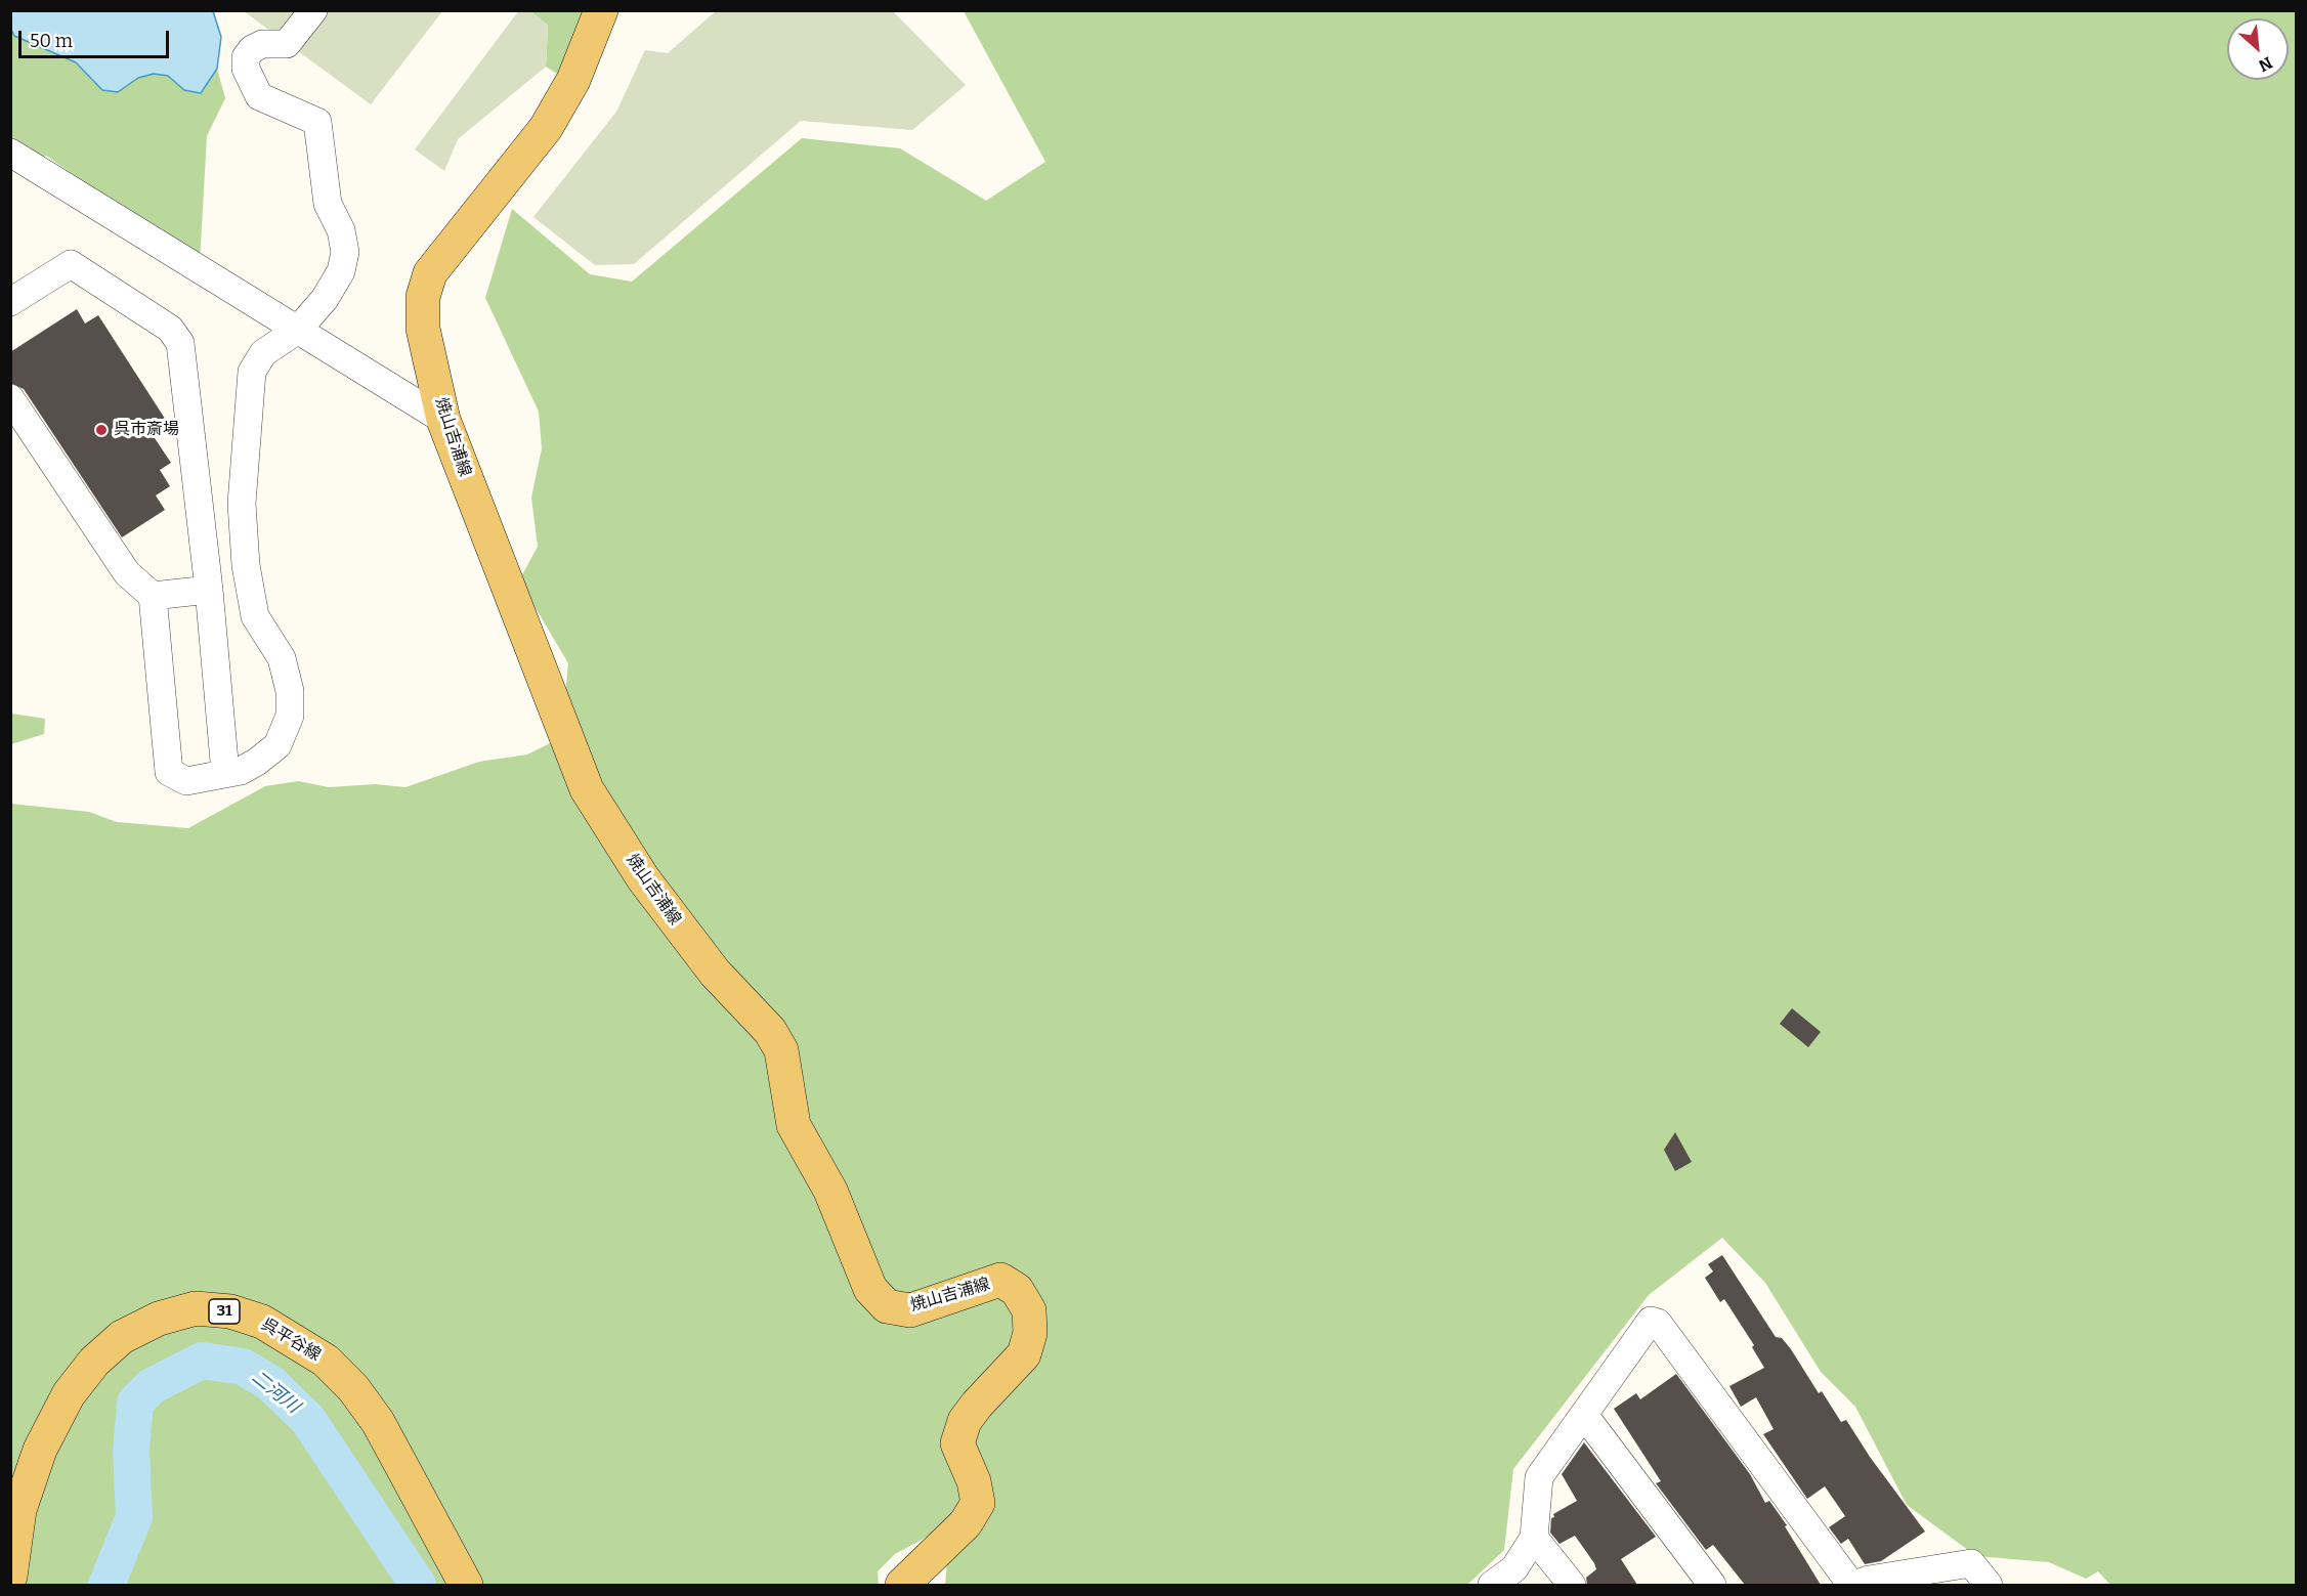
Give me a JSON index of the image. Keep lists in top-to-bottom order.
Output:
{
  "streets": {
    "main road": ["焼山吉浦線", "31", "呉平谷線"]
  },
  "water": ["二河川"],
  "places": ["呉市斎場"],
  "scale_bar": "50 m",
  "north": "bottom right"
}
